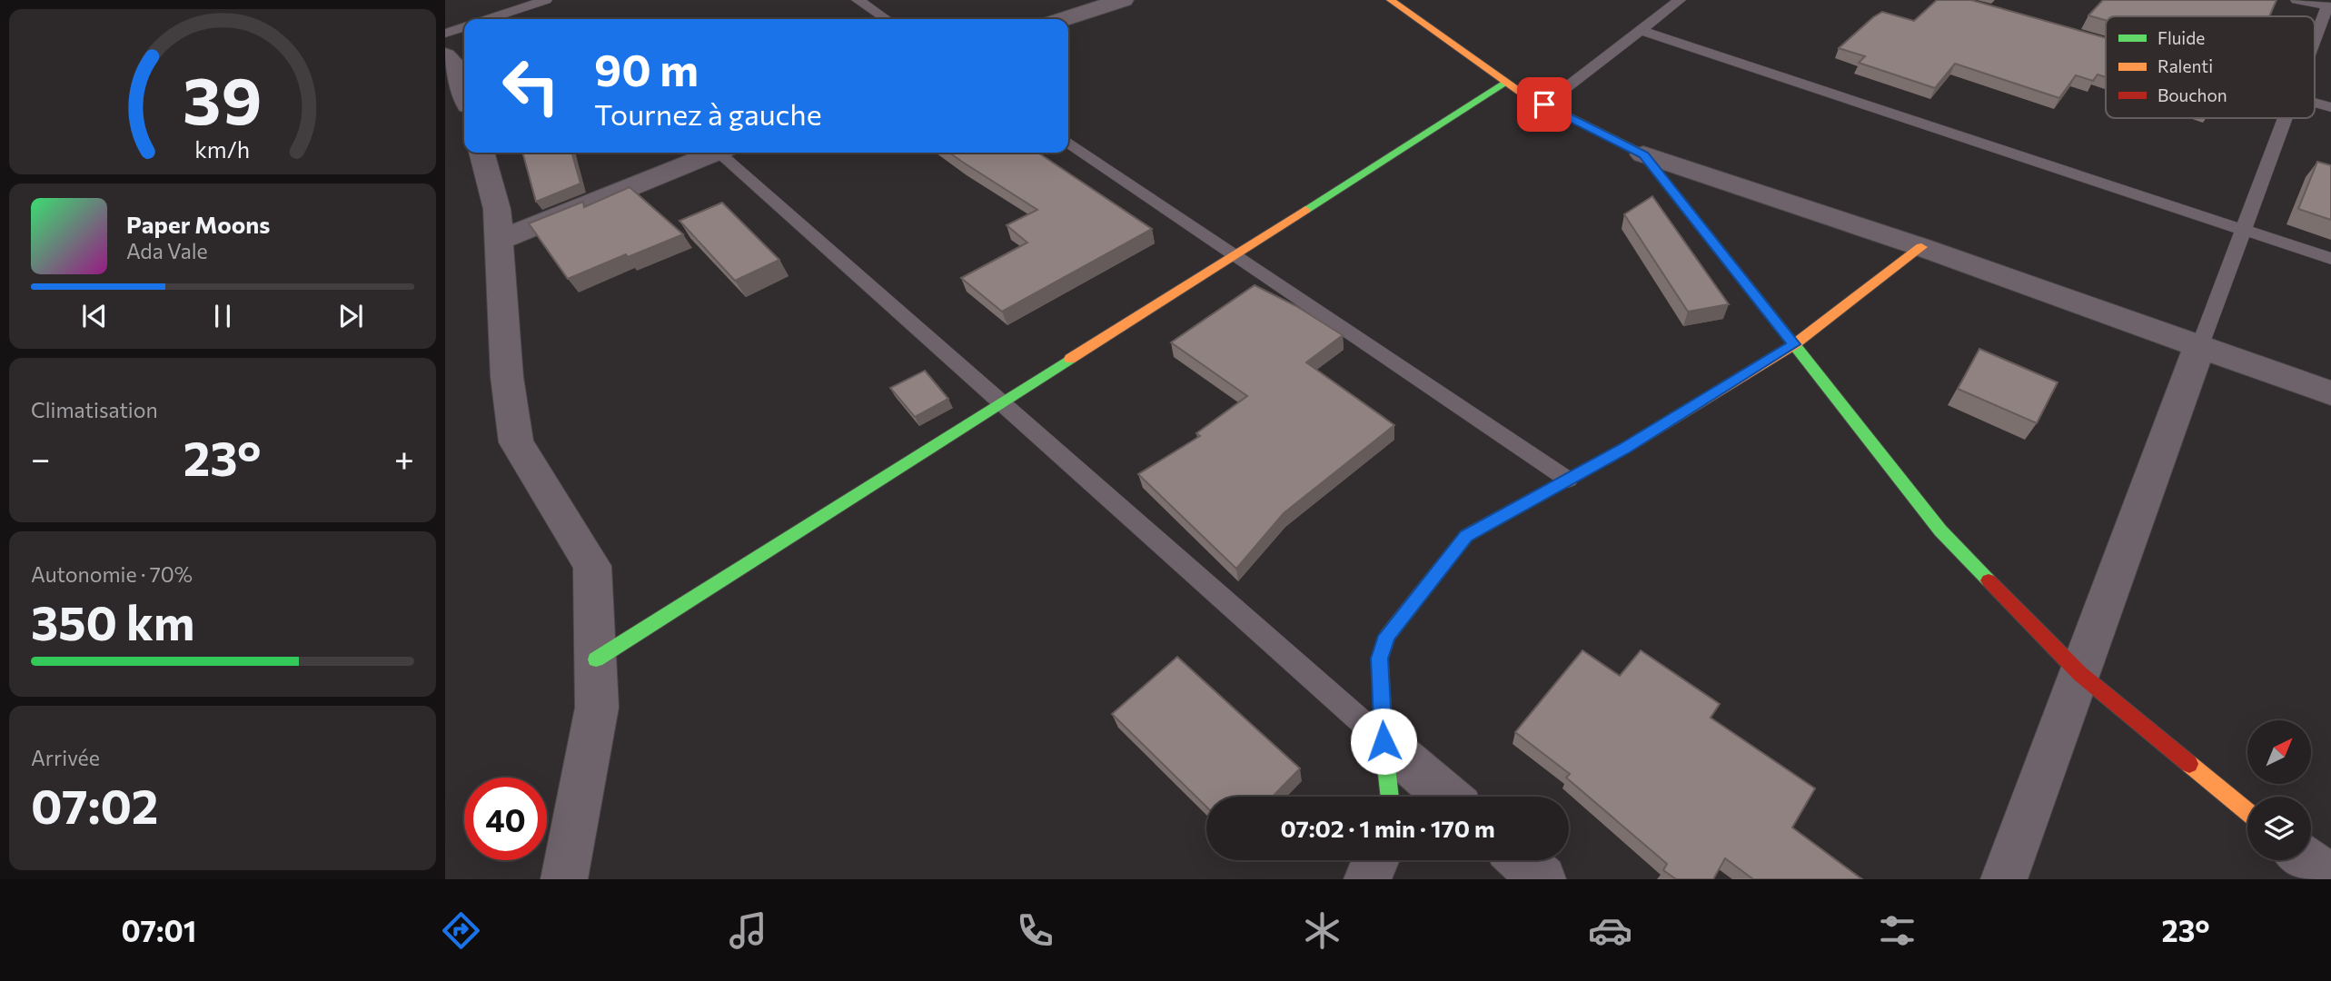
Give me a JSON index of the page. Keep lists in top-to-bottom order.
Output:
{
  "legend": ["Fluide", "Ralenti", "Bouchon"],
  "north": "top right",
  "page": {
    "turn": ["90 m", "Tournez à gauche"],
    "song": ["Paper Moons", "Ada Vale"],
    "tile": [
      "Climatisation",
      ["Autonomie · 70%", "350 km"],
      ["Arrivée", "07:02"]
    ],
    "heat": ["−", "23°", "+"],
    "limit": "40",
    "trip": "07:02 · 1 min · 170 m",
    "tabs": ["07:01", "23°"],
    "gauge": ["39", "km/h"]
  }
}
